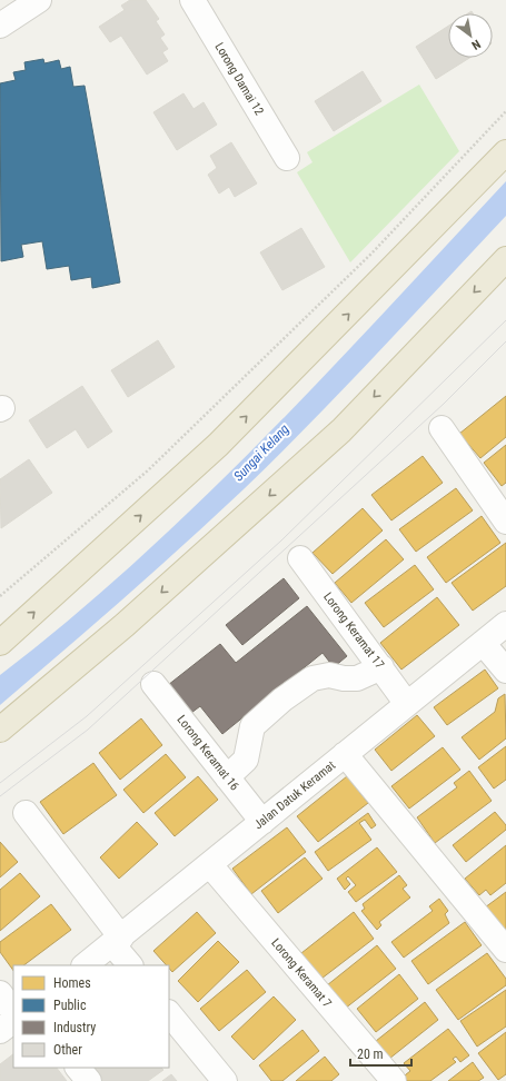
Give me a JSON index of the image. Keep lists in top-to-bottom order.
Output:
{
  "streets": {
    "street": [
      "Lorong Damai 12",
      "Lorong Keramat 17",
      "Lorong Keramat 16",
      "Jalan Datuk Keramat",
      "Lorong Keramat 7"
    ]
  },
  "crossings": [
    ["Lorong Keramat 17", "Jalan Datuk Keramat"],
    ["Lorong Keramat 16", "Jalan Datuk Keramat"],
    ["Jalan Datuk Keramat", "Lorong Keramat 7"]
  ],
  "water": ["Sungai Kelang"],
  "legend": [
    "Homes",
    "Public",
    "Industry",
    "Other"
  ],
  "scale_bar": "20 m",
  "north": "bottom right"
}
